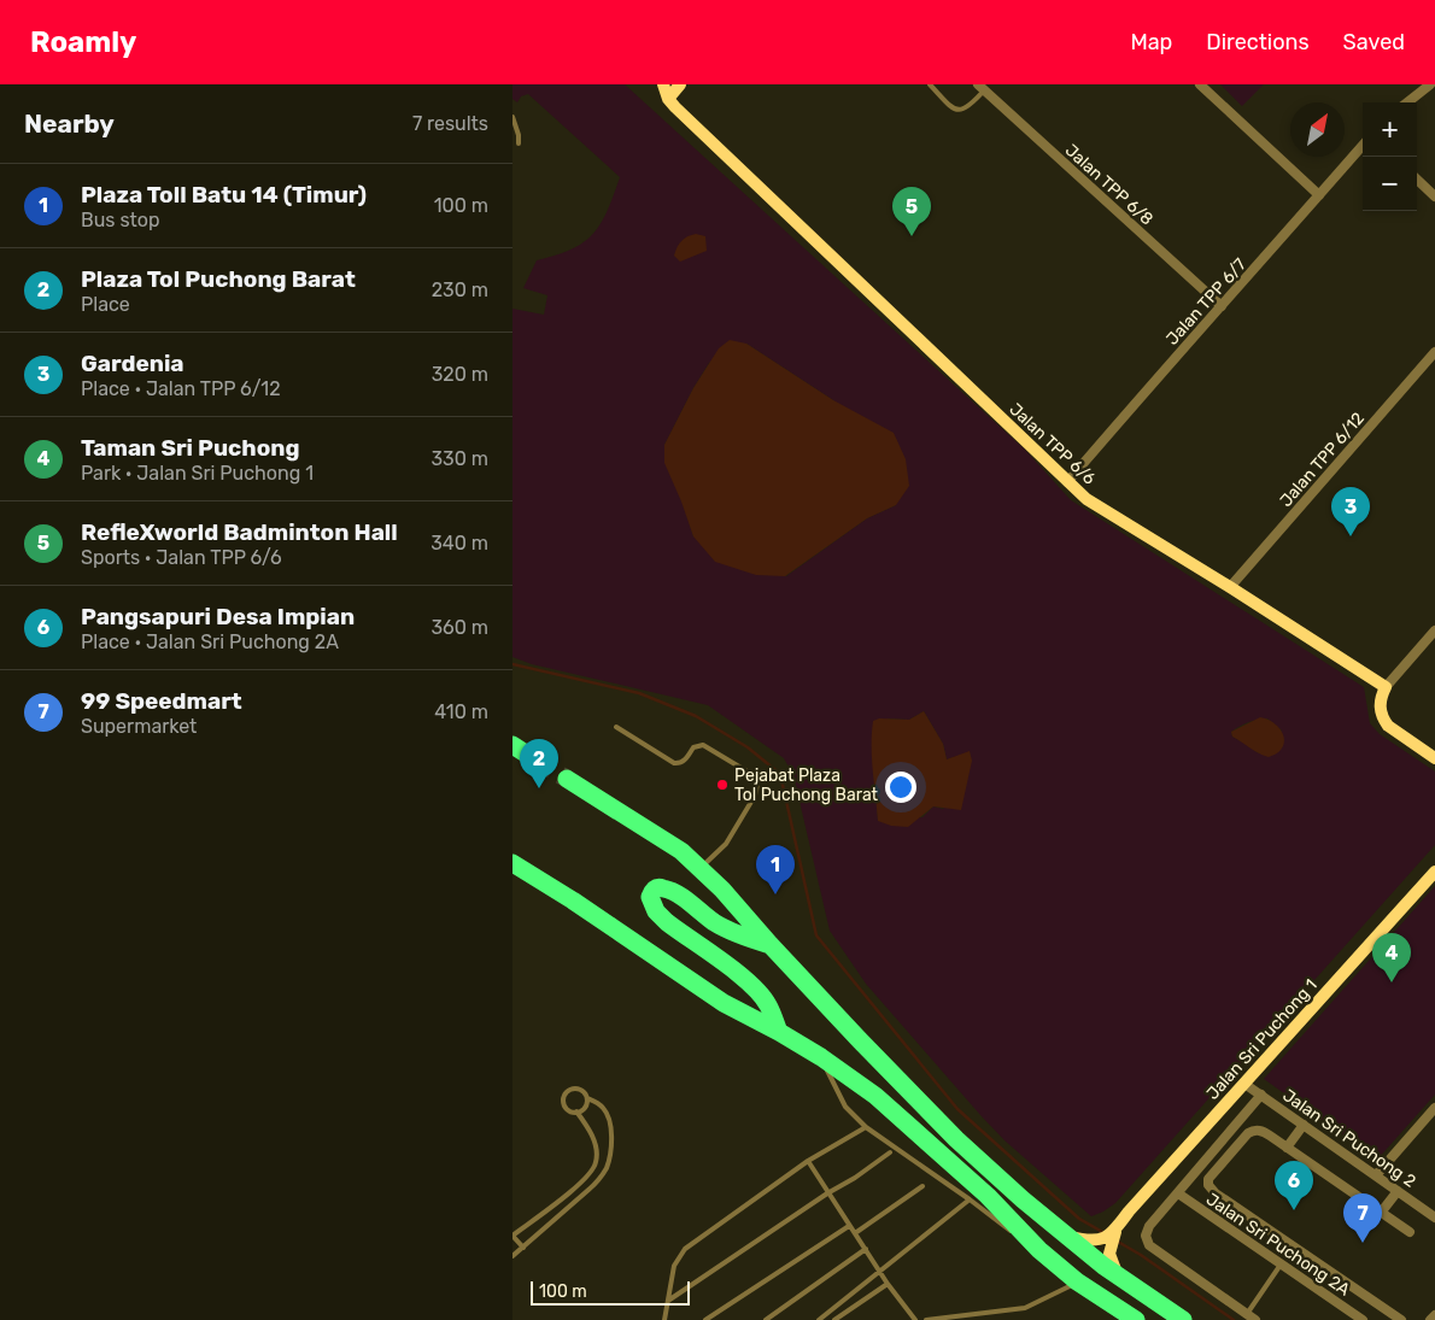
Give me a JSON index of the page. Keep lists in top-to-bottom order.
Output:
{
  "streets": {
    "street": [
      "Jalan TPP 6/8",
      "Jalan TPP 6/7",
      "Jalan TPP 6/6",
      "Jalan TPP 6/12",
      "Jalan Sri Puchong 1",
      "Jalan Sri Puchong 2",
      "Jalan Sri Puchong 2A"
    ]
  },
  "crossings": [
    ["Jalan TPP 6/8", "Jalan TPP 6/7"],
    ["Jalan TPP 6/7", "Jalan TPP 6/6"],
    ["Jalan TPP 6/6", "Jalan TPP 6/12"],
    ["Jalan Sri Puchong 1", "Jalan Sri Puchong 2"]
  ],
  "places": ["Pejabat Plaza Tol Puchong Barat"],
  "scale_bar": "100 m",
  "north": "top right",
  "page": {
    "header": "Roamly",
    "nav": ["Map", "Directions", "Saved"],
    "heading": ["Nearby", "7 results"],
    "map_buttons": ["+", "−"],
    "list": [
      {
        "mark": "1",
        "name": "Plaza Toll Batu 14 (Timur)",
        "note": "Bus stop",
        "value": "100 m"
      },
      {
        "mark": "2",
        "name": "Plaza Tol Puchong Barat",
        "note": "Place",
        "value": "230 m"
      },
      {
        "mark": "3",
        "name": "Gardenia",
        "note": "Place · Jalan TPP 6/12",
        "value": "320 m"
      },
      {
        "mark": "4",
        "name": "Taman Sri Puchong",
        "note": "Park · Jalan Sri Puchong 1",
        "value": "330 m"
      },
      {
        "mark": "5",
        "name": "RefleXworld Badminton Hall",
        "note": "Sports · Jalan TPP 6/6",
        "value": "340 m"
      },
      {
        "mark": "6",
        "name": "Pangsapuri Desa Impian",
        "note": "Place · Jalan Sri Puchong 2A",
        "value": "360 m"
      },
      {
        "mark": "7",
        "name": "99 Speedmart",
        "note": "Supermarket",
        "value": "410 m"
      }
    ],
    "pins": [
      "5",
      "3",
      "2",
      "1",
      "4",
      "6",
      "7"
    ],
    "scale": "100 m"
  }
}
